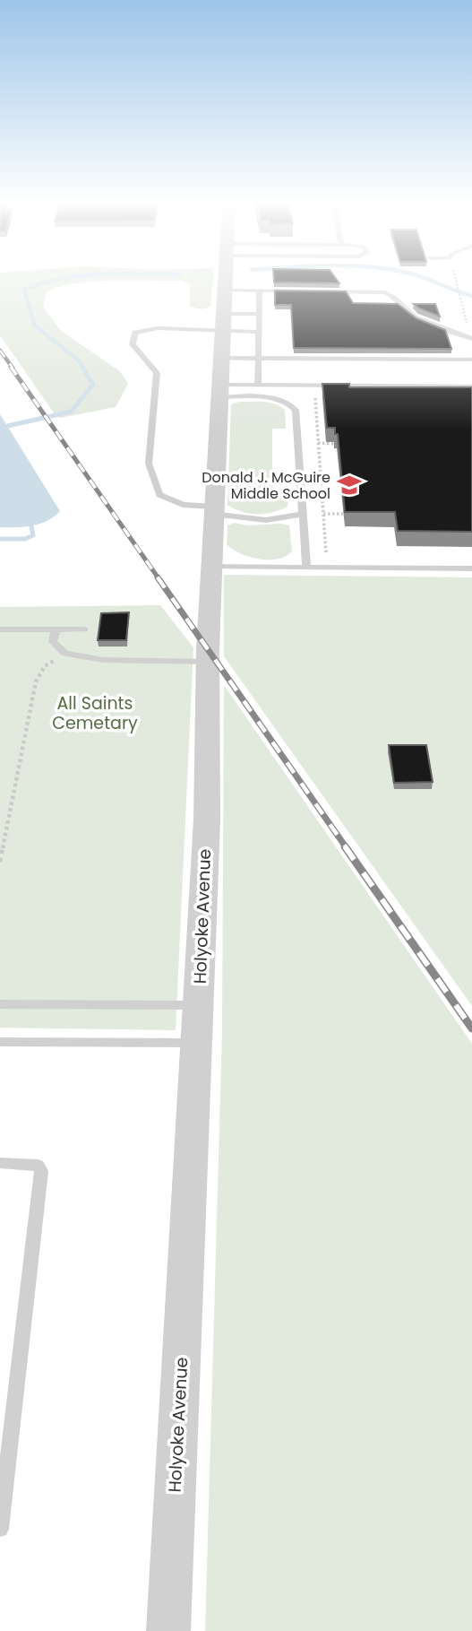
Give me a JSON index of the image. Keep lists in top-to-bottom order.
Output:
{
  "streets": {
    "street": ["Holyoke Avenue"]
  },
  "parks": ["All Saints Cemetary"],
  "places": {
    "school or university": ["Donald J. McGuire Middle School"]
  }
}
